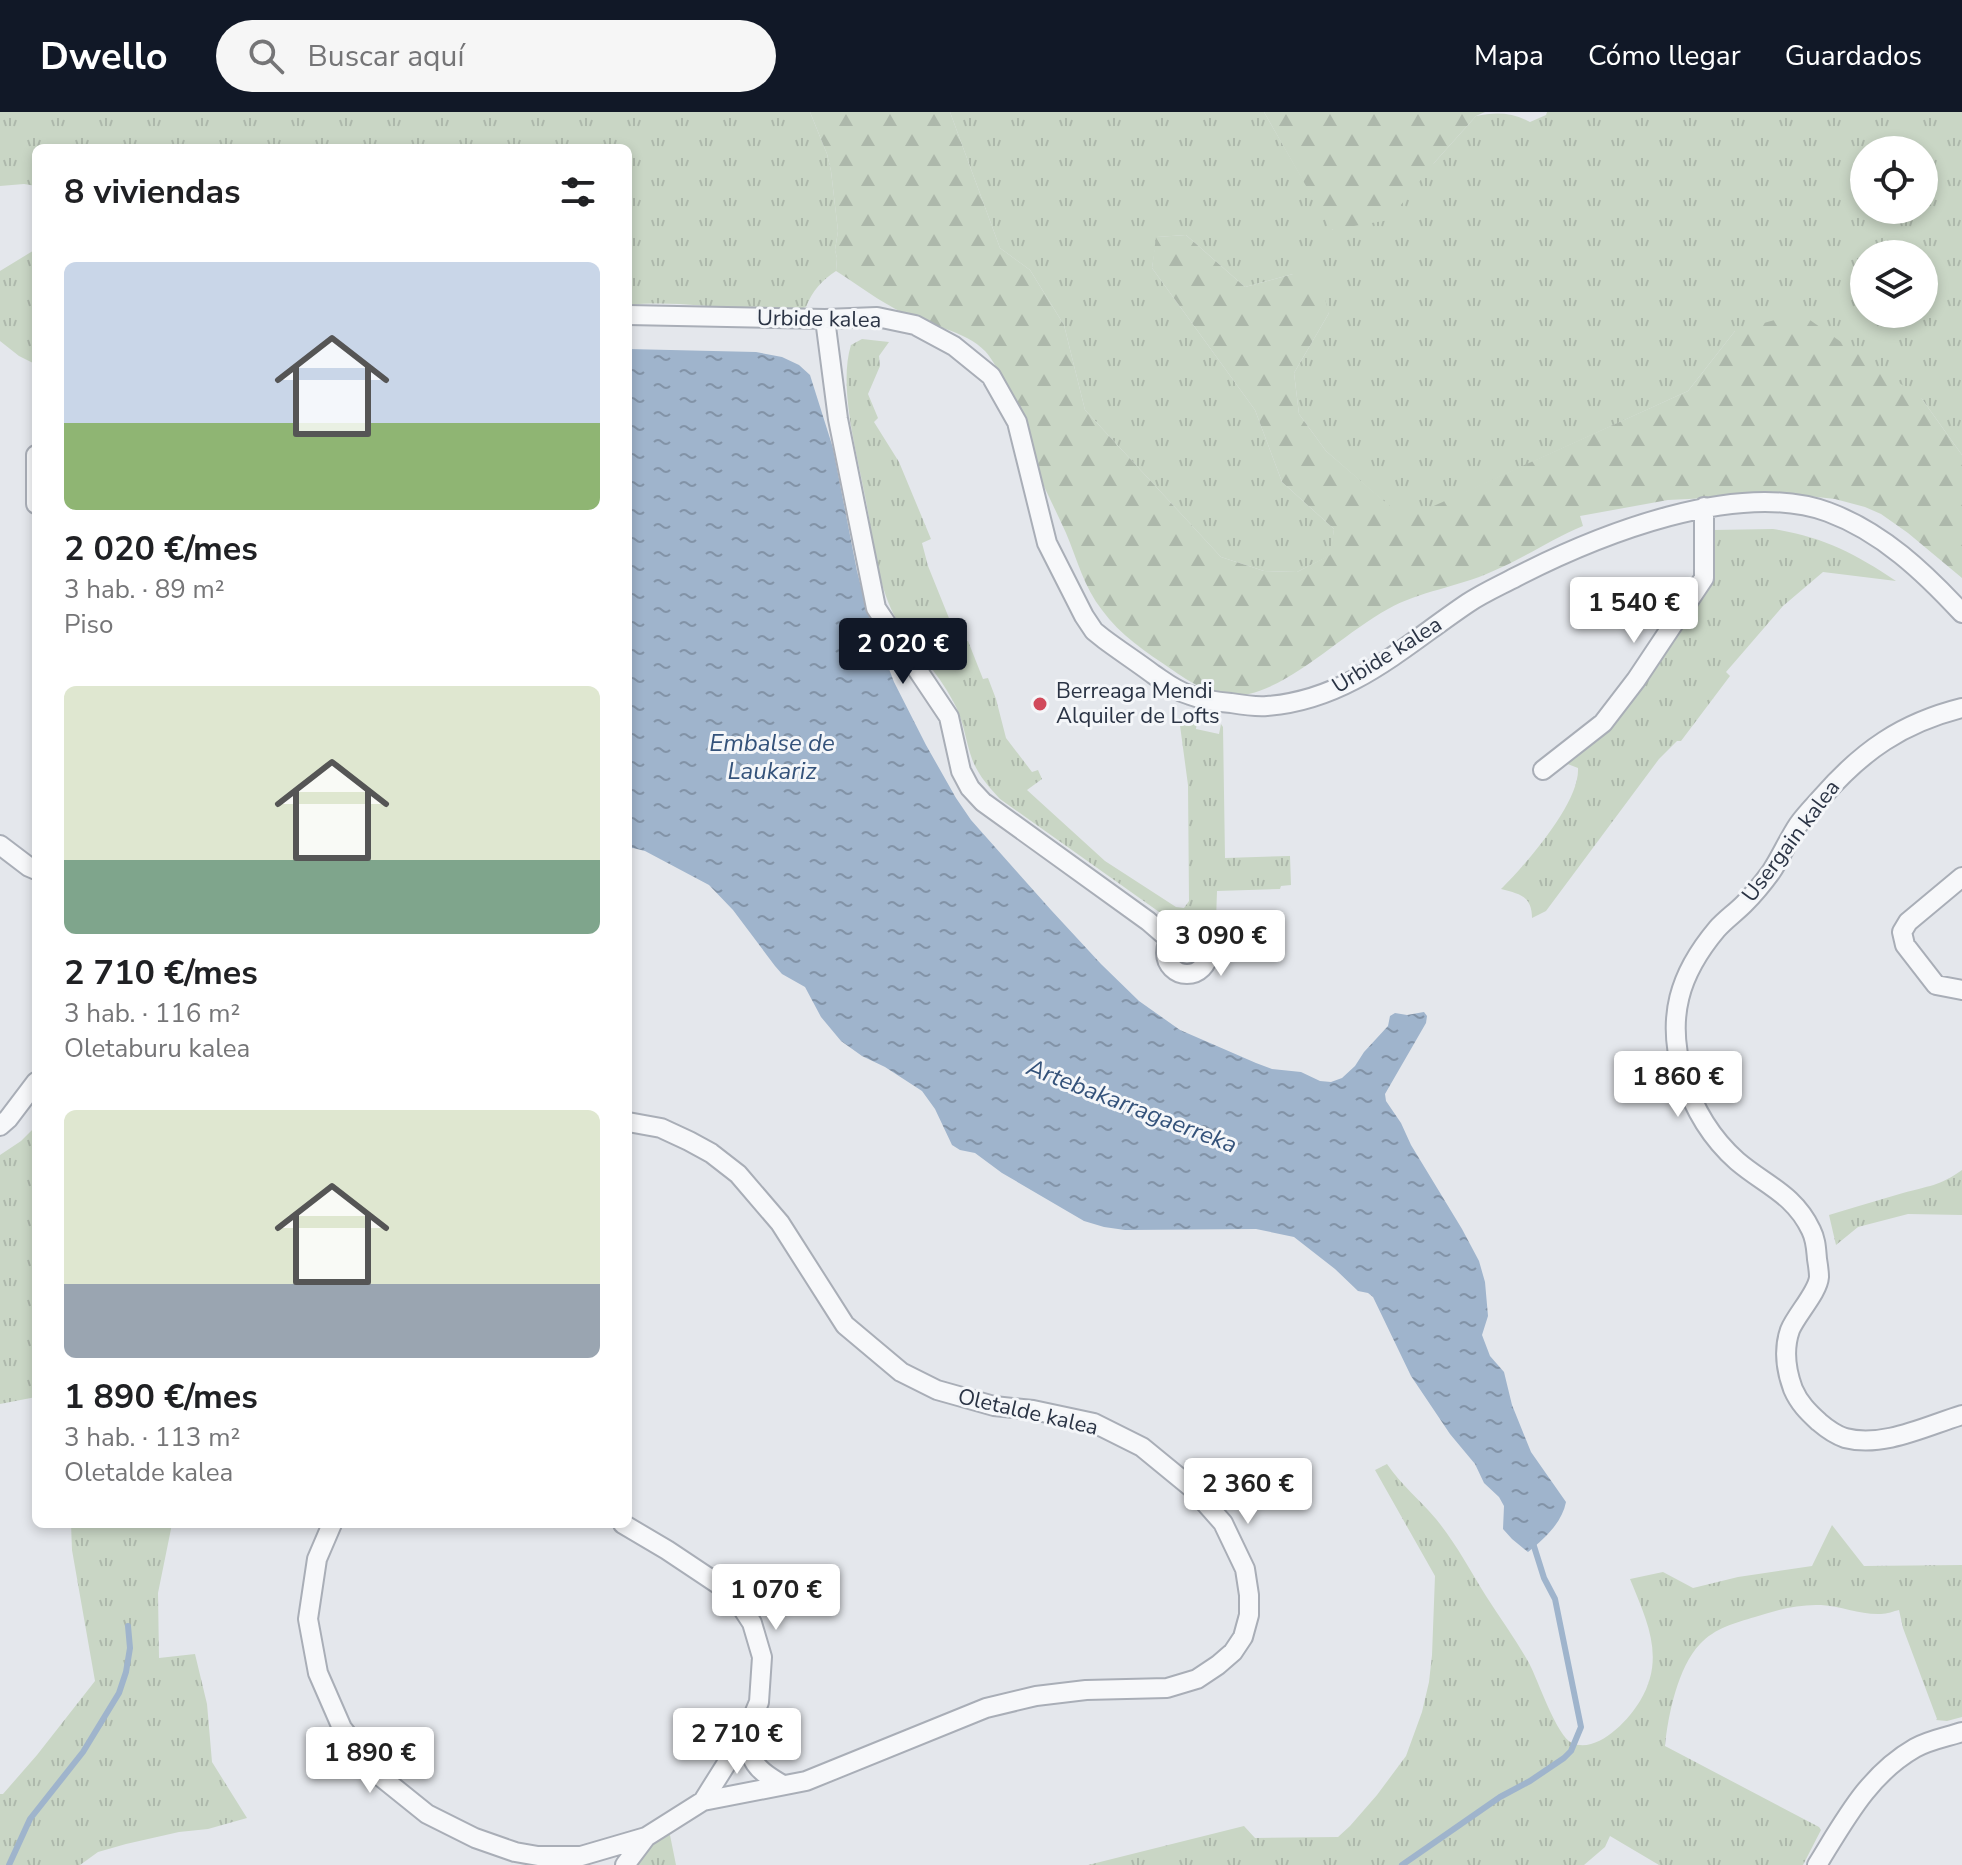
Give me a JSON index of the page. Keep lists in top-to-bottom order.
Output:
{
  "streets": {
    "street": ["Urbide kalea", "Usergain kalea", "Oletalde kalea"]
  },
  "water": ["Embalse de Laukariz", "Artebakarragaerreka"],
  "places": ["Berreaga Mendi Alquiler de Lofts"],
  "page": {
    "header": "Dwello",
    "search": "Buscar aquí",
    "nav": ["Mapa", "Cómo llegar", "Guardados"],
    "heading": "8 viviendas",
    "list": [
      {
        "name": "2 020 €/mes",
        "note": "3 hab. · 89 m² · Piso"
      },
      {
        "name": "2 710 €/mes",
        "note": "3 hab. · 116 m² · Oletaburu kalea"
      },
      {
        "name": "1 890 €/mes",
        "note": "3 hab. · 113 m² · Oletalde kalea"
      }
    ],
    "price": [
      "1 540 €",
      "2 020 €",
      "3 090 €",
      "1 860 €",
      "2 360 €",
      "1 070 €",
      "2 710 €",
      "1 890 €"
    ]
  }
}
